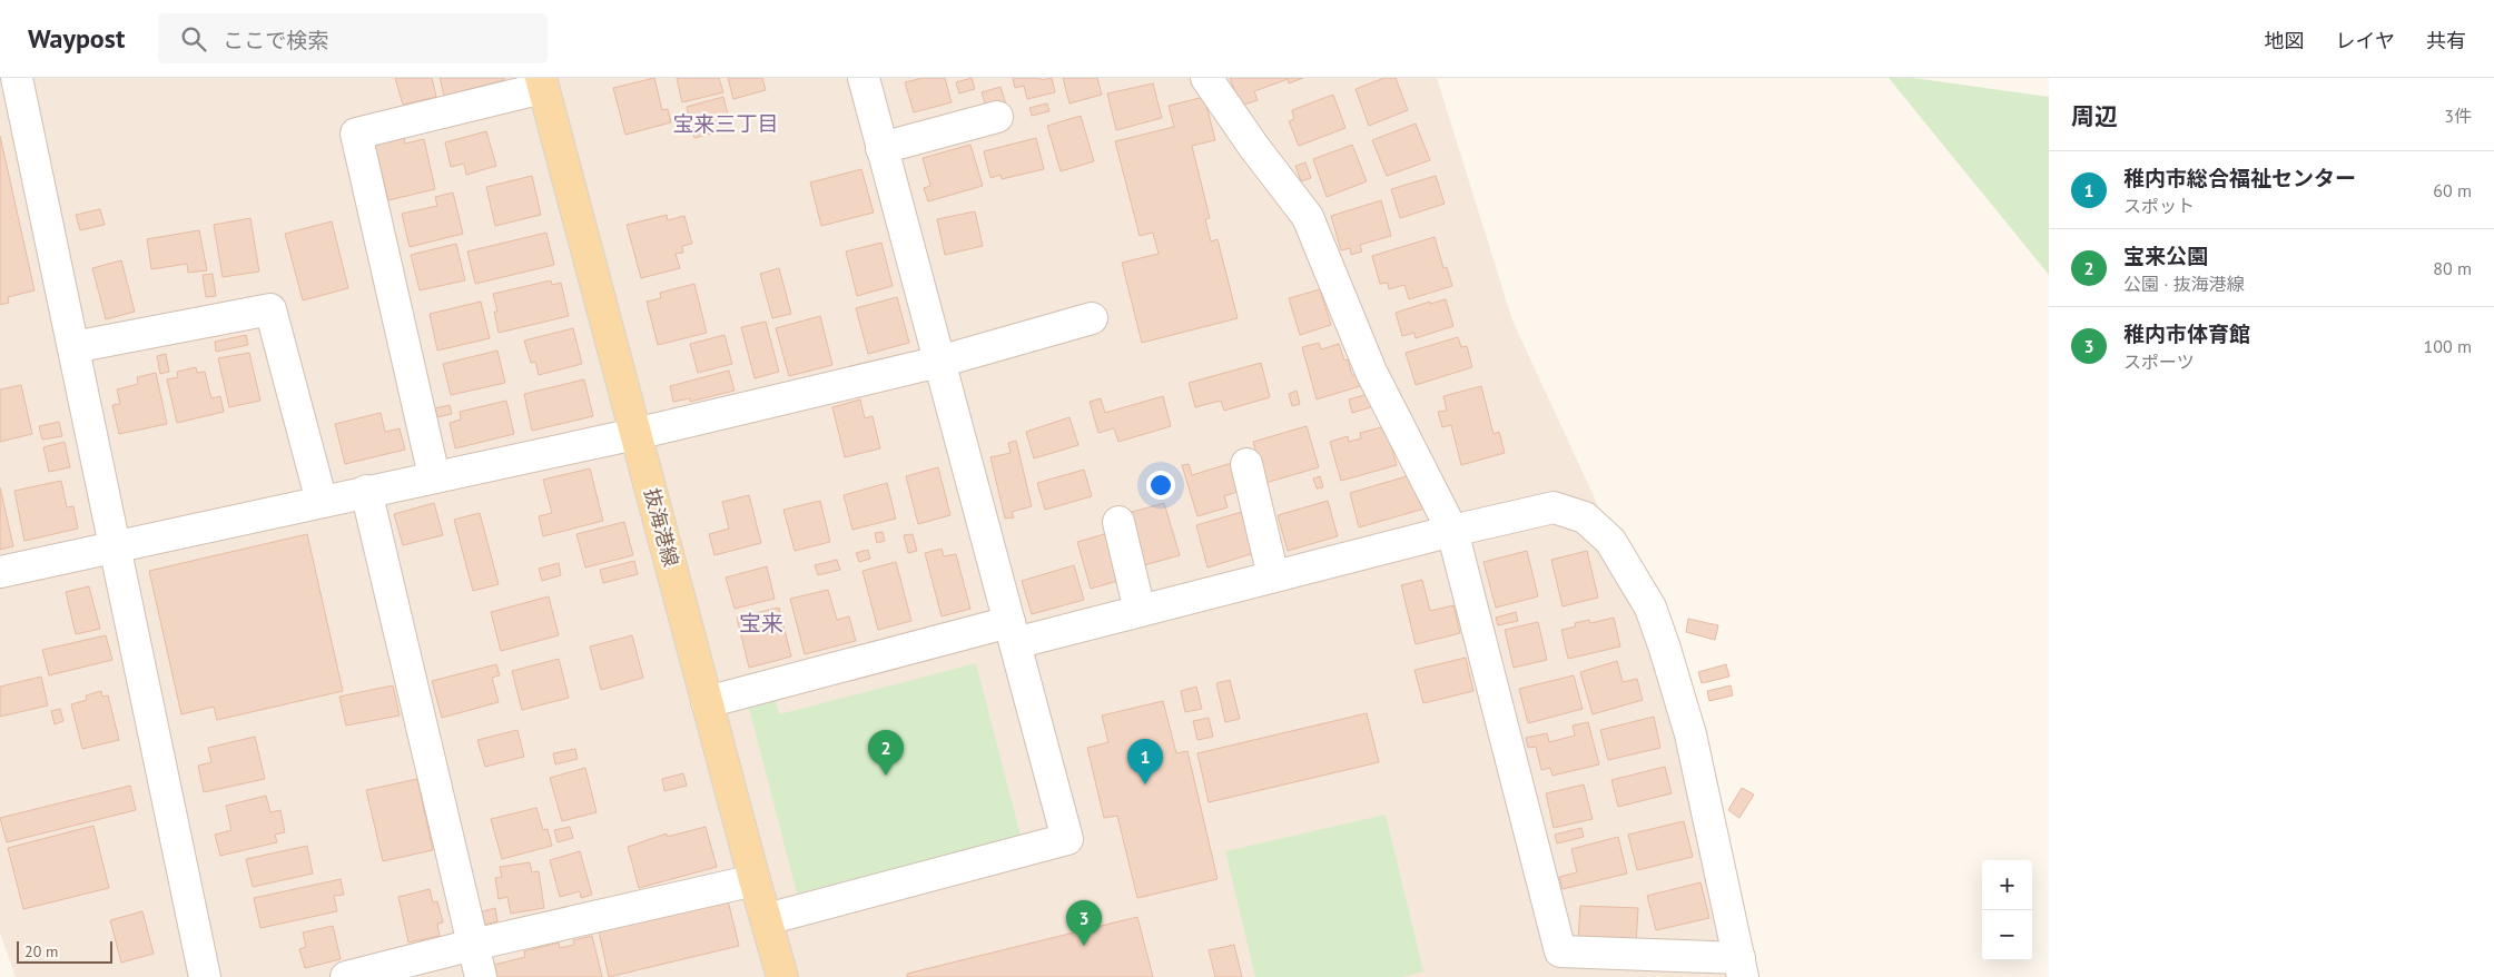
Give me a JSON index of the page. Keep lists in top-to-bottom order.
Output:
{
  "streets": {
    "main road": ["抜海港線"]
  },
  "districts": ["宝来三丁目", "宝来"],
  "scale_bar": "20 m",
  "page": {
    "header": "Waypost",
    "search": "ここで検索",
    "nav": ["地図", "レイヤ", "共有"],
    "heading": ["周辺", "3件"],
    "list": [
      {
        "mark": "1",
        "name": "稚内市総合福祉センター",
        "note": "スポット",
        "value": "60 m"
      },
      {
        "mark": "2",
        "name": "宝来公園",
        "note": "公園 · 抜海港線",
        "value": "80 m"
      },
      {
        "mark": "3",
        "name": "稚内市体育館",
        "note": "スポーツ",
        "value": "100 m"
      }
    ],
    "pins": ["2", "1", "3"],
    "map_buttons": ["+", "−"],
    "scale": "20 m"
  }
}
